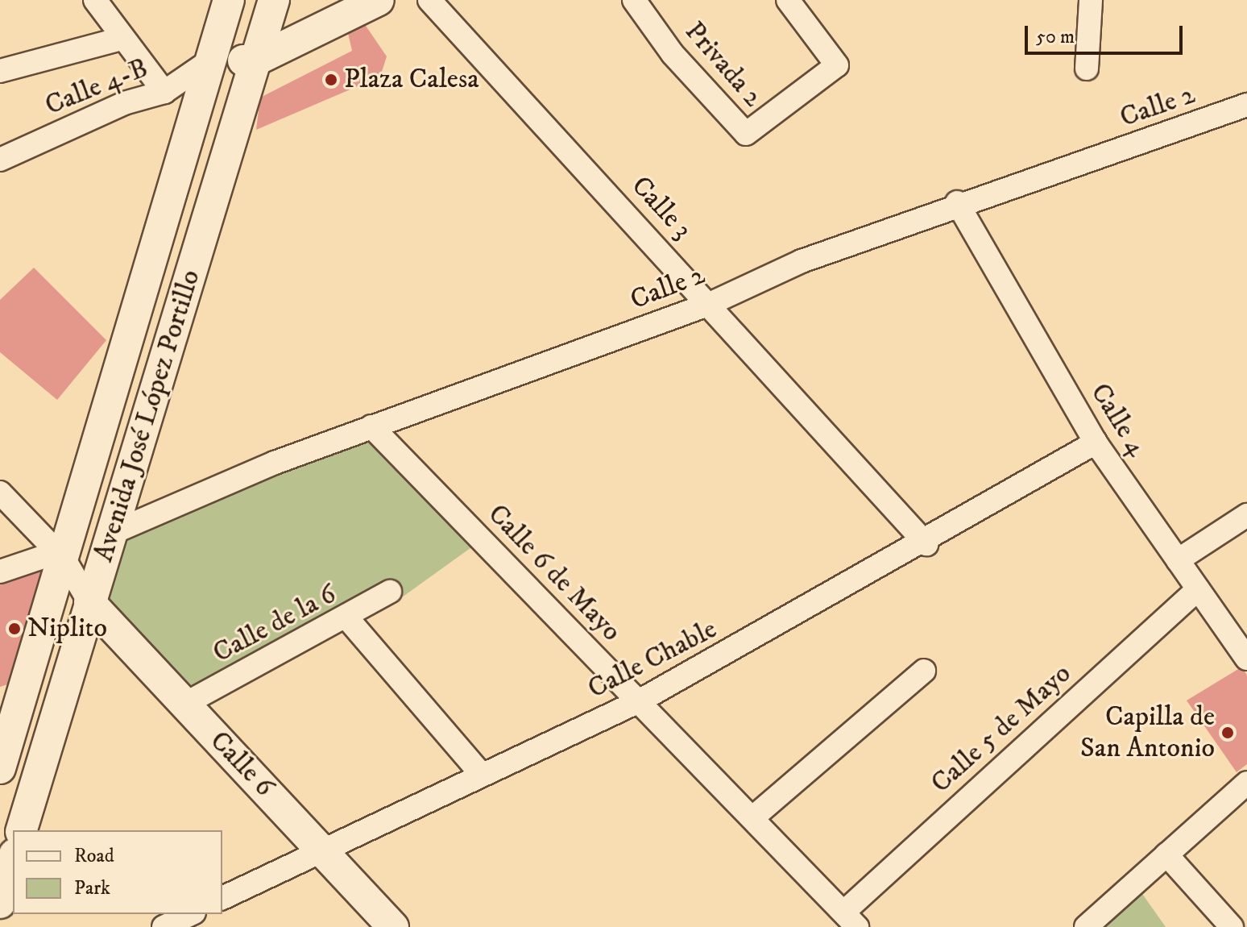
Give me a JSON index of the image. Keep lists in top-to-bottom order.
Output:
{
  "streets": {
    "main road": ["Avenida José López Portillo", "Calle 6"],
    "street": [
      "Privada 2",
      "Calle 4-B",
      "Calle 2",
      "Calle 3",
      "Calle 4",
      "Calle 6 de Mayo",
      "Calle de la 6",
      "Calle Chable",
      "Calle 5 de Mayo"
    ]
  },
  "crossings": [
    ["Calle 4-B", "Avenida José López Portillo"],
    ["Calle 2", "Calle 3"],
    ["Calle 2", "Avenida José López Portillo"],
    ["Calle 2", "Calle 4"],
    ["Calle 2", "Calle 6 de Mayo"],
    ["Calle 3", "Calle Chable"],
    ["Avenida José López Portillo", "Calle 6"],
    ["Calle 4", "Calle Chable"],
    ["Calle 4", "Calle 5 de Mayo"],
    ["Calle 6 de Mayo", "Calle Chable"],
    ["Calle 6 de Mayo", "Calle 5 de Mayo"],
    ["Calle de la 6", "Calle 6"],
    ["Calle Chable", "Calle 6"]
  ],
  "places": ["Plaza Calesa", "Niplito", "Capilla de San Antonio"],
  "legend": ["Road", "Park"],
  "scale_bar": "50 m"
}
